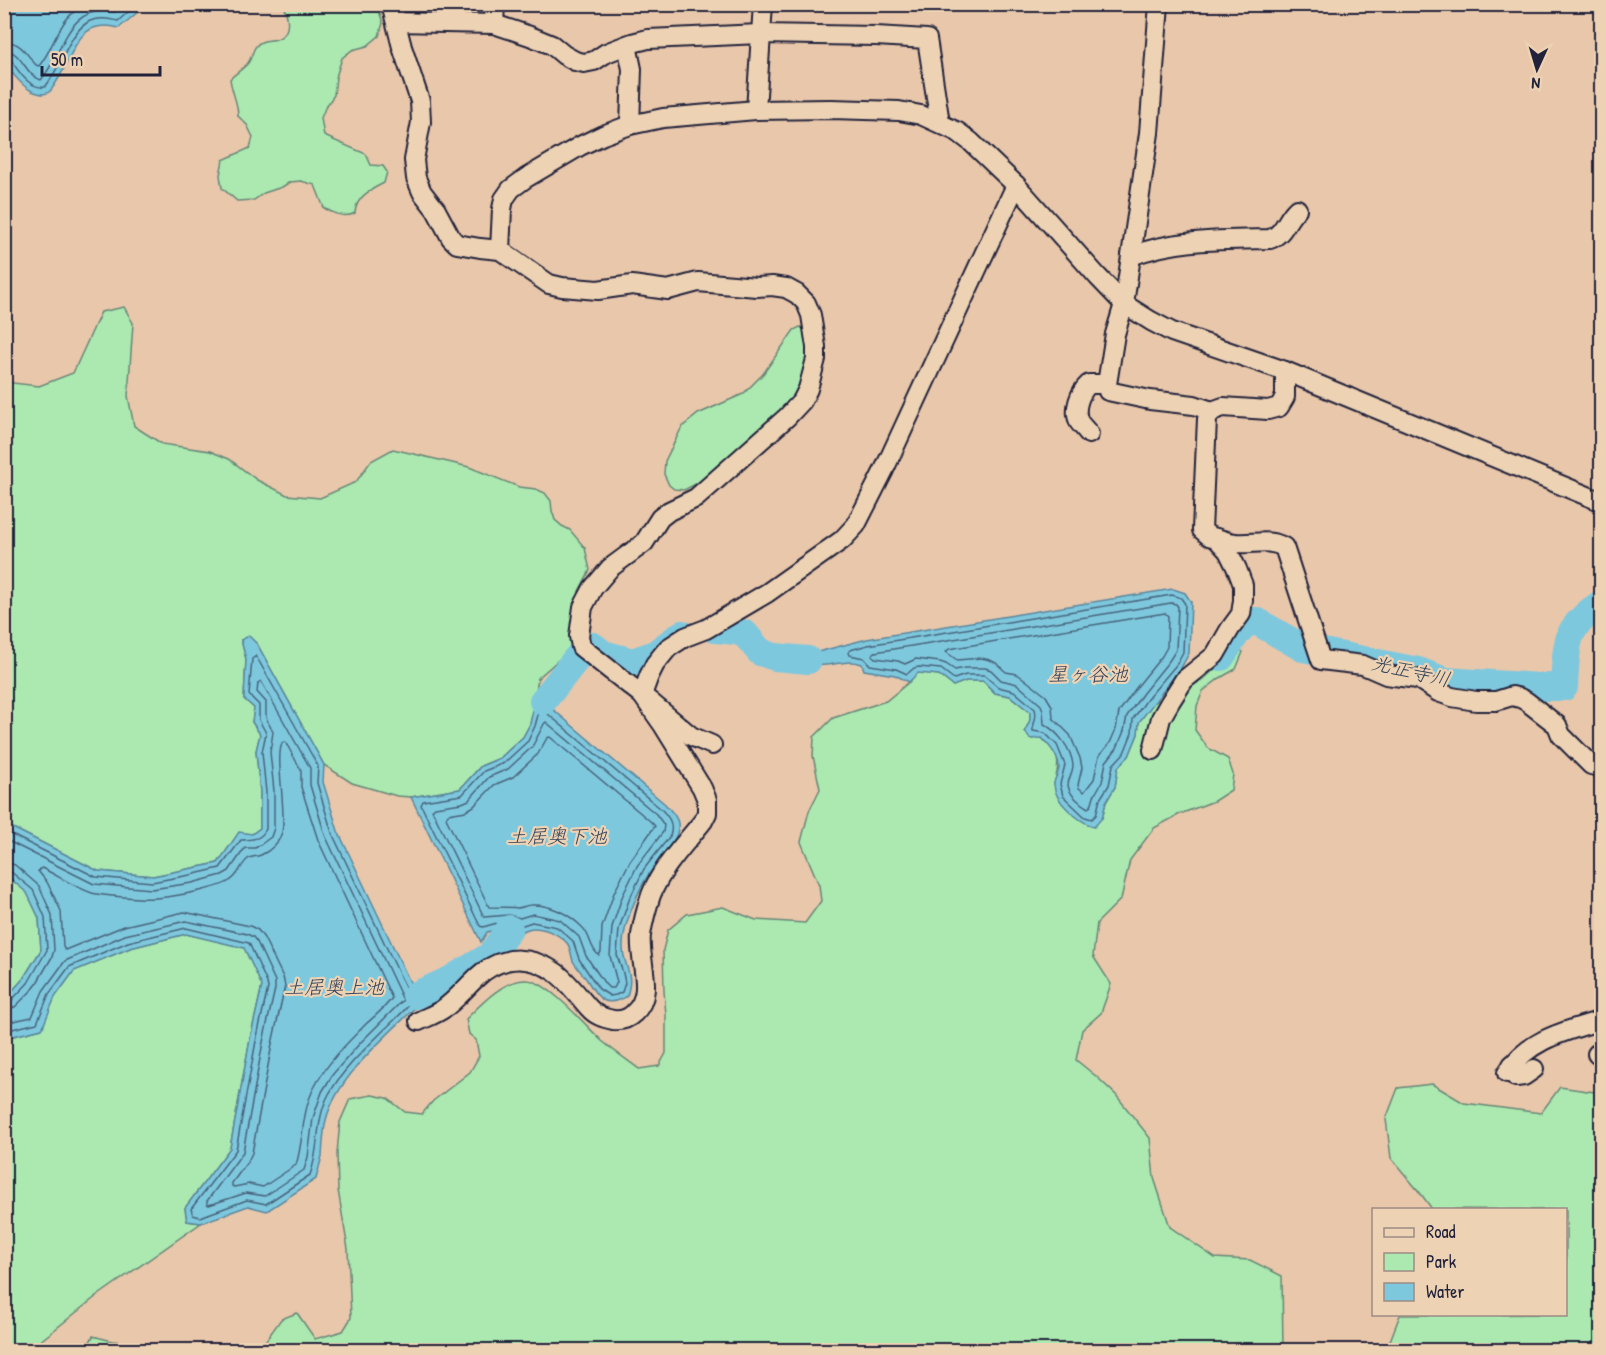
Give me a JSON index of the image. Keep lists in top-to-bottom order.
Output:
{
  "water": [
    "光正寺川",
    "星ヶ谷池",
    "土居奥下池",
    "土居奥上池"
  ],
  "legend": ["Road", "Park", "Water"],
  "scale_bar": "50 m",
  "north": "bottom"
}
